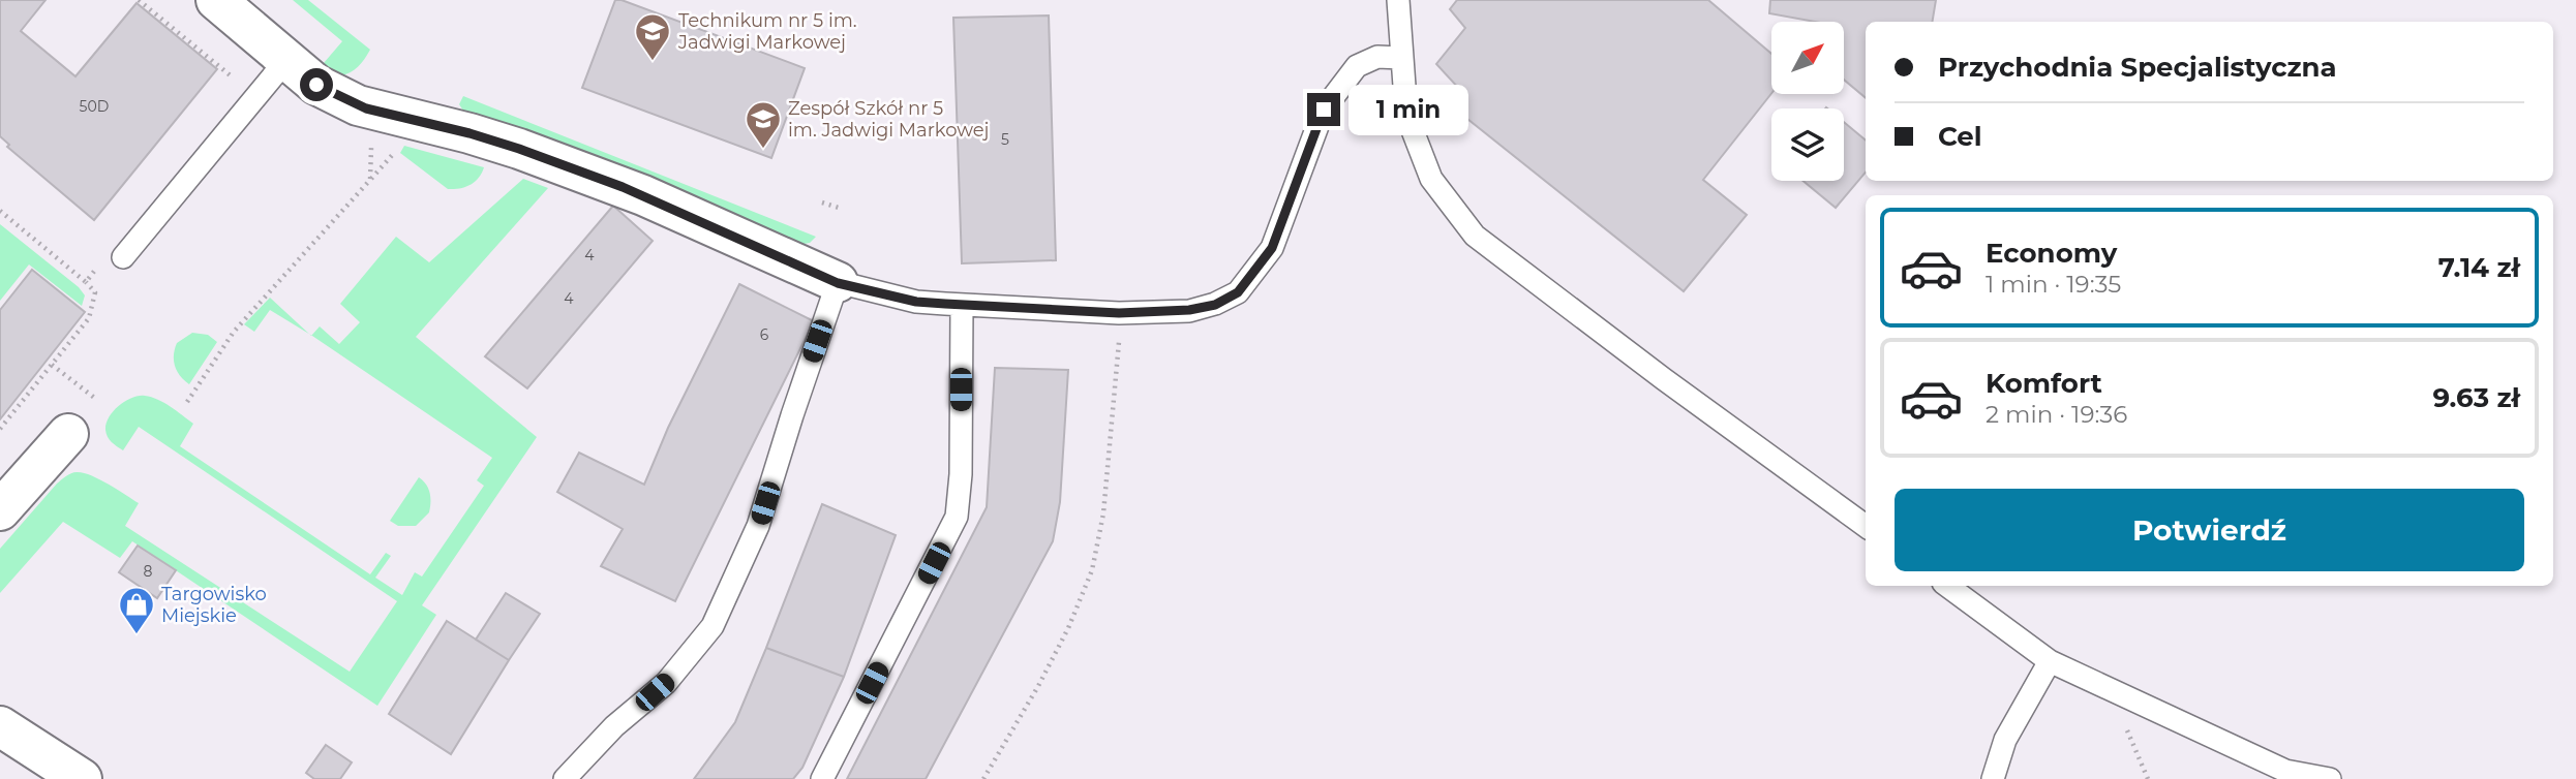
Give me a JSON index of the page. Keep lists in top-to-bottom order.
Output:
{
  "places": {
    "school or university": ["Technikum nr 5 im. Jadwigi Markowej", "Zespół Szkół nr 5 im. Jadwigi Markowej"],
    "shop": ["Targowisko Miejskie"]
  },
  "house_numbers": [
    "50D",
    "5",
    "4",
    "4",
    "6",
    "8"
  ],
  "north": "top right",
  "page": {
    "banner": ["Przychodnia Specjalistyczna", "Cel"],
    "bubble": "1 min",
    "list": [
      {
        "name": "Economy",
        "note": "1 min · 19:35",
        "value": "7.14 zł"
      },
      {
        "name": "Komfort",
        "note": "2 min · 19:36",
        "value": "9.63 zł"
      }
    ],
    "buttons": "Potwierdź"
  }
}
